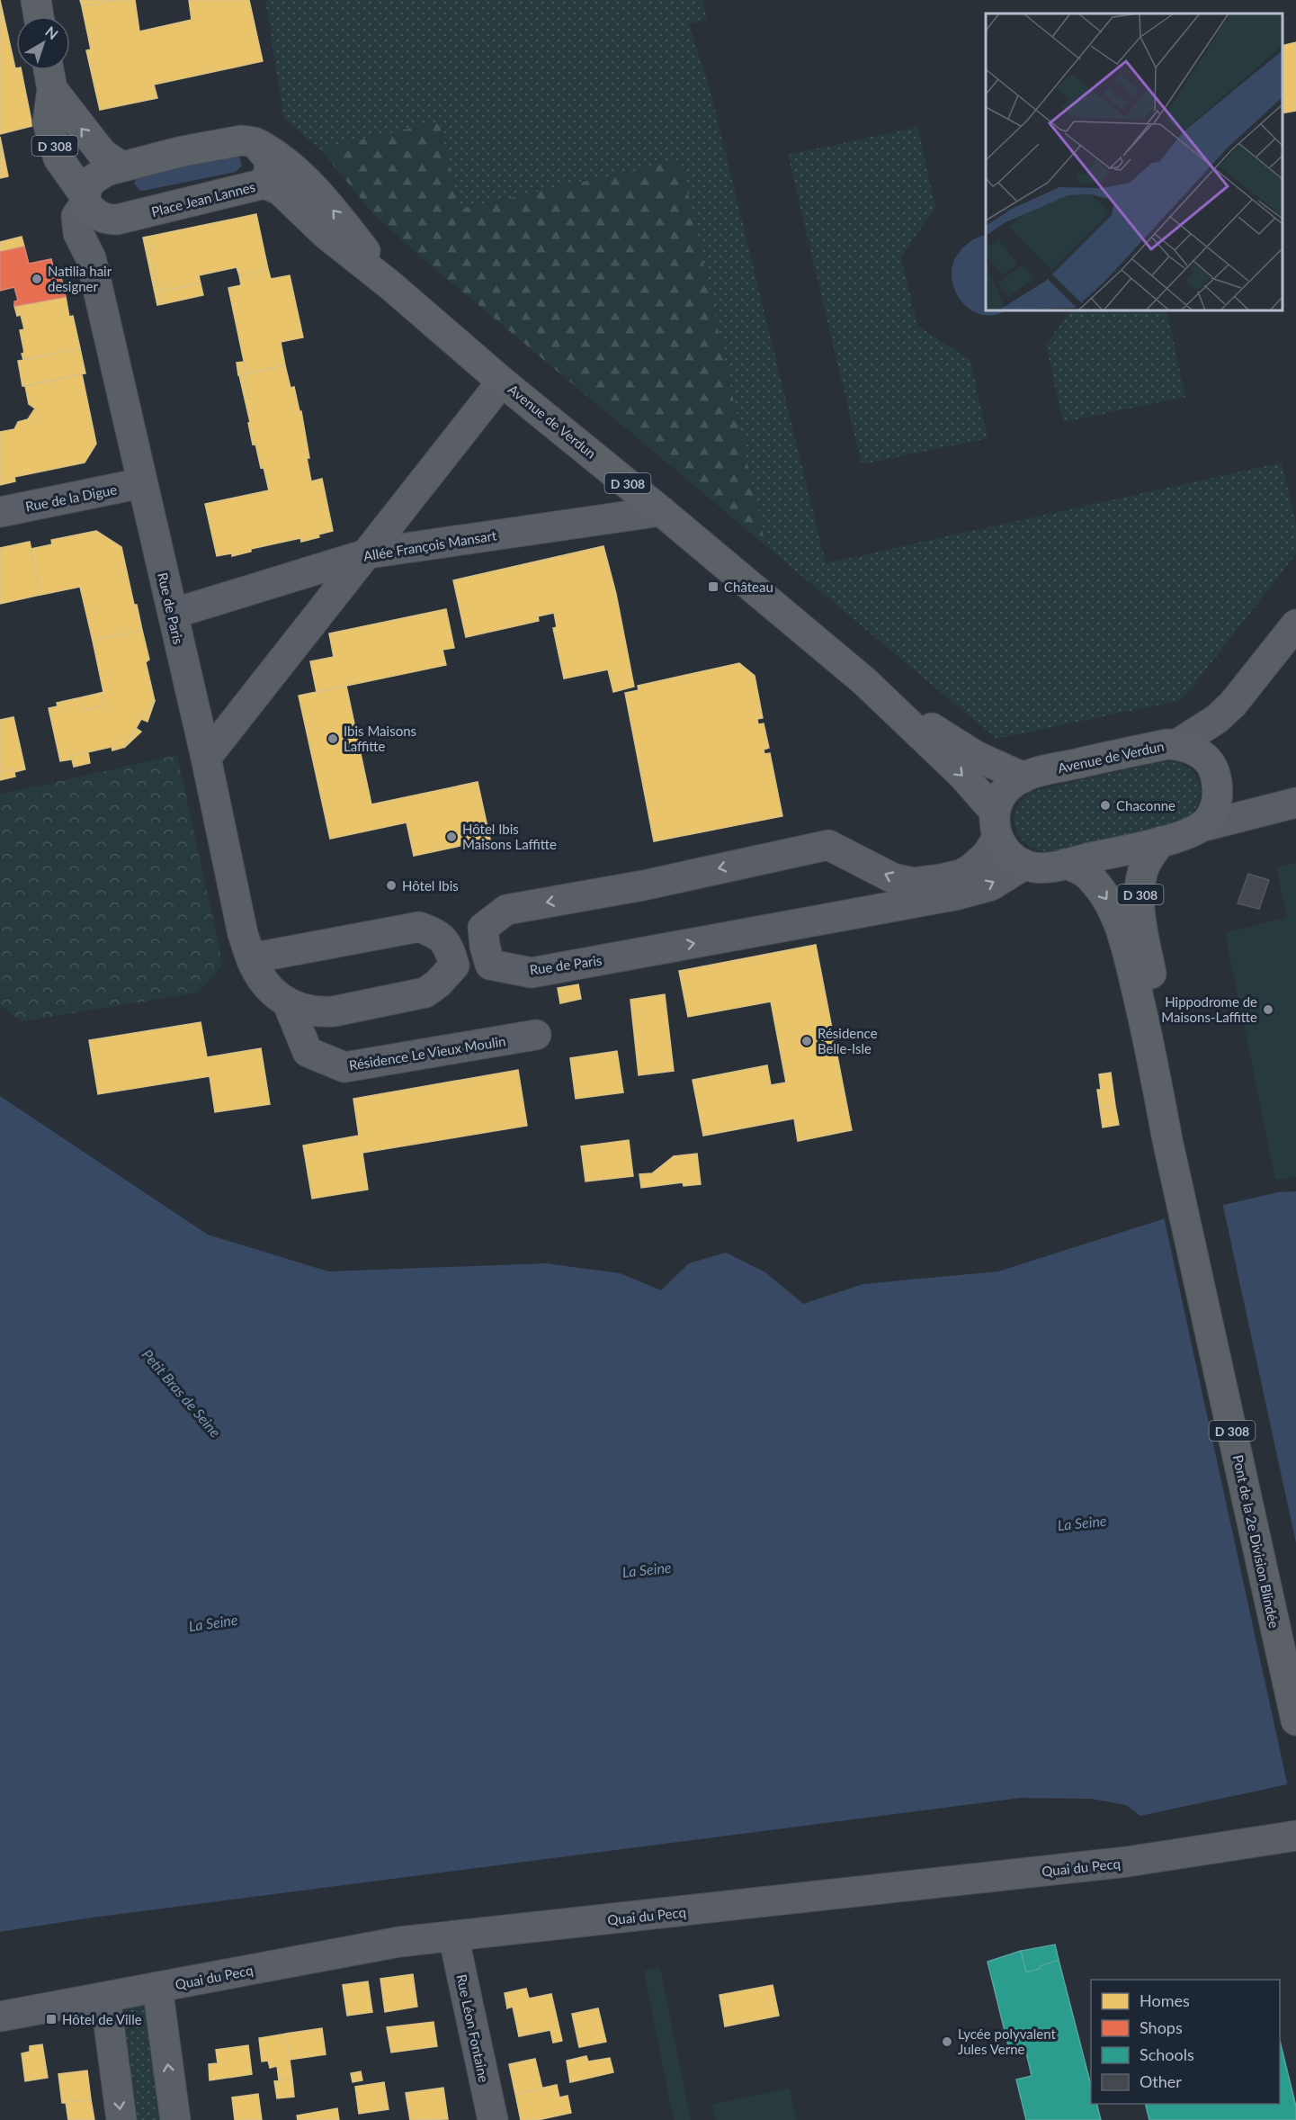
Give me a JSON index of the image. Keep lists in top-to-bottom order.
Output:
{
  "streets": {
    "main road": [
      "D 308",
      "Place Jean Lannes",
      "Avenue de Verdun",
      "Pont de la 2e Division Blindée"
    ],
    "street": [
      "Rue de la Digue",
      "Allée François Mansart",
      "Rue de Paris",
      "Résidence Le Vieux Moulin",
      "Quai du Pecq",
      "Rue Léon Fontaine"
    ]
  },
  "crossings": [
    ["D 308", "Place Jean Lannes"],
    ["D 308", "Rue de Paris"],
    ["D 308", "Pont de la 2e Division Blindée"],
    ["Place Jean Lannes", "Avenue de Verdun"],
    ["Place Jean Lannes", "Rue de Paris"],
    ["Avenue de Verdun", "Allée François Mansart"],
    ["Avenue de Verdun", "Rue de Paris"],
    ["Rue de la Digue", "Rue de Paris"],
    ["Allée François Mansart", "Rue de Paris"],
    ["Rue de Paris", "Résidence Le Vieux Moulin"],
    ["Quai du Pecq", "Rue Léon Fontaine"]
  ],
  "water": ["Petit Bras de Seine", "La Seine"],
  "places": {
    "other": [
      "Natilia hair designer",
      "Ibis Maisons Laffitte",
      "Chaconne",
      "Hôtel Ibis Maisons Laffitte",
      "Hôtel Ibis",
      "Hippodrome de Maisons-Laffitte",
      "Résidence Belle-Isle",
      "Lycée polyvalent Jules Verne"
    ],
    "transit": ["Château", "Hôtel de Ville"]
  },
  "legend": [
    "Homes",
    "Shops",
    "Schools",
    "Other"
  ],
  "north": "top right"
}
